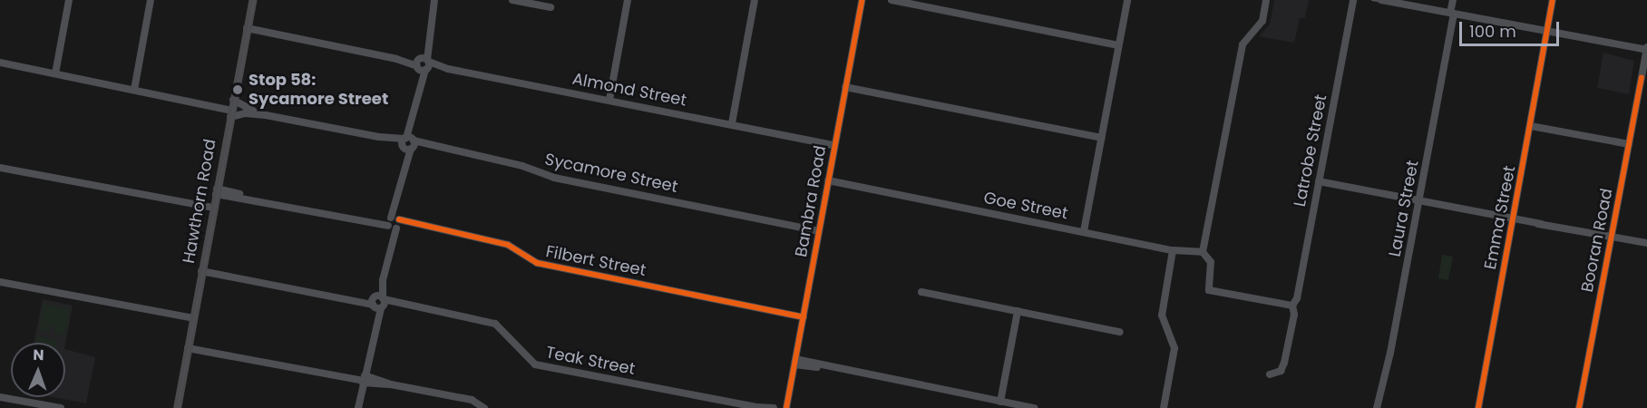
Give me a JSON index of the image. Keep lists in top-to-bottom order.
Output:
{
  "streets": {
    "main road": ["Hawthorn Road"],
    "street": [
      "Almond Street",
      "Latrobe Street",
      "Sycamore Street",
      "Bambra Road",
      "Goe Street",
      "Laura Street",
      "Emma Street",
      "Booran Road",
      "Filbert Street",
      "Teak Street"
    ]
  },
  "crossings": [
    ["Almond Street", "Hawthorn Road"],
    ["Almond Street", "Bambra Road"],
    ["Sycamore Street", "Hawthorn Road"],
    ["Sycamore Street", "Bambra Road"],
    ["Hawthorn Road", "Filbert Street"],
    ["Hawthorn Road", "Teak Street"],
    ["Bambra Road", "Goe Street"],
    ["Bambra Road", "Filbert Street"]
  ],
  "places": ["Stop 58: Sycamore Street"],
  "scale_bar": "100 m",
  "north": "top"
}
